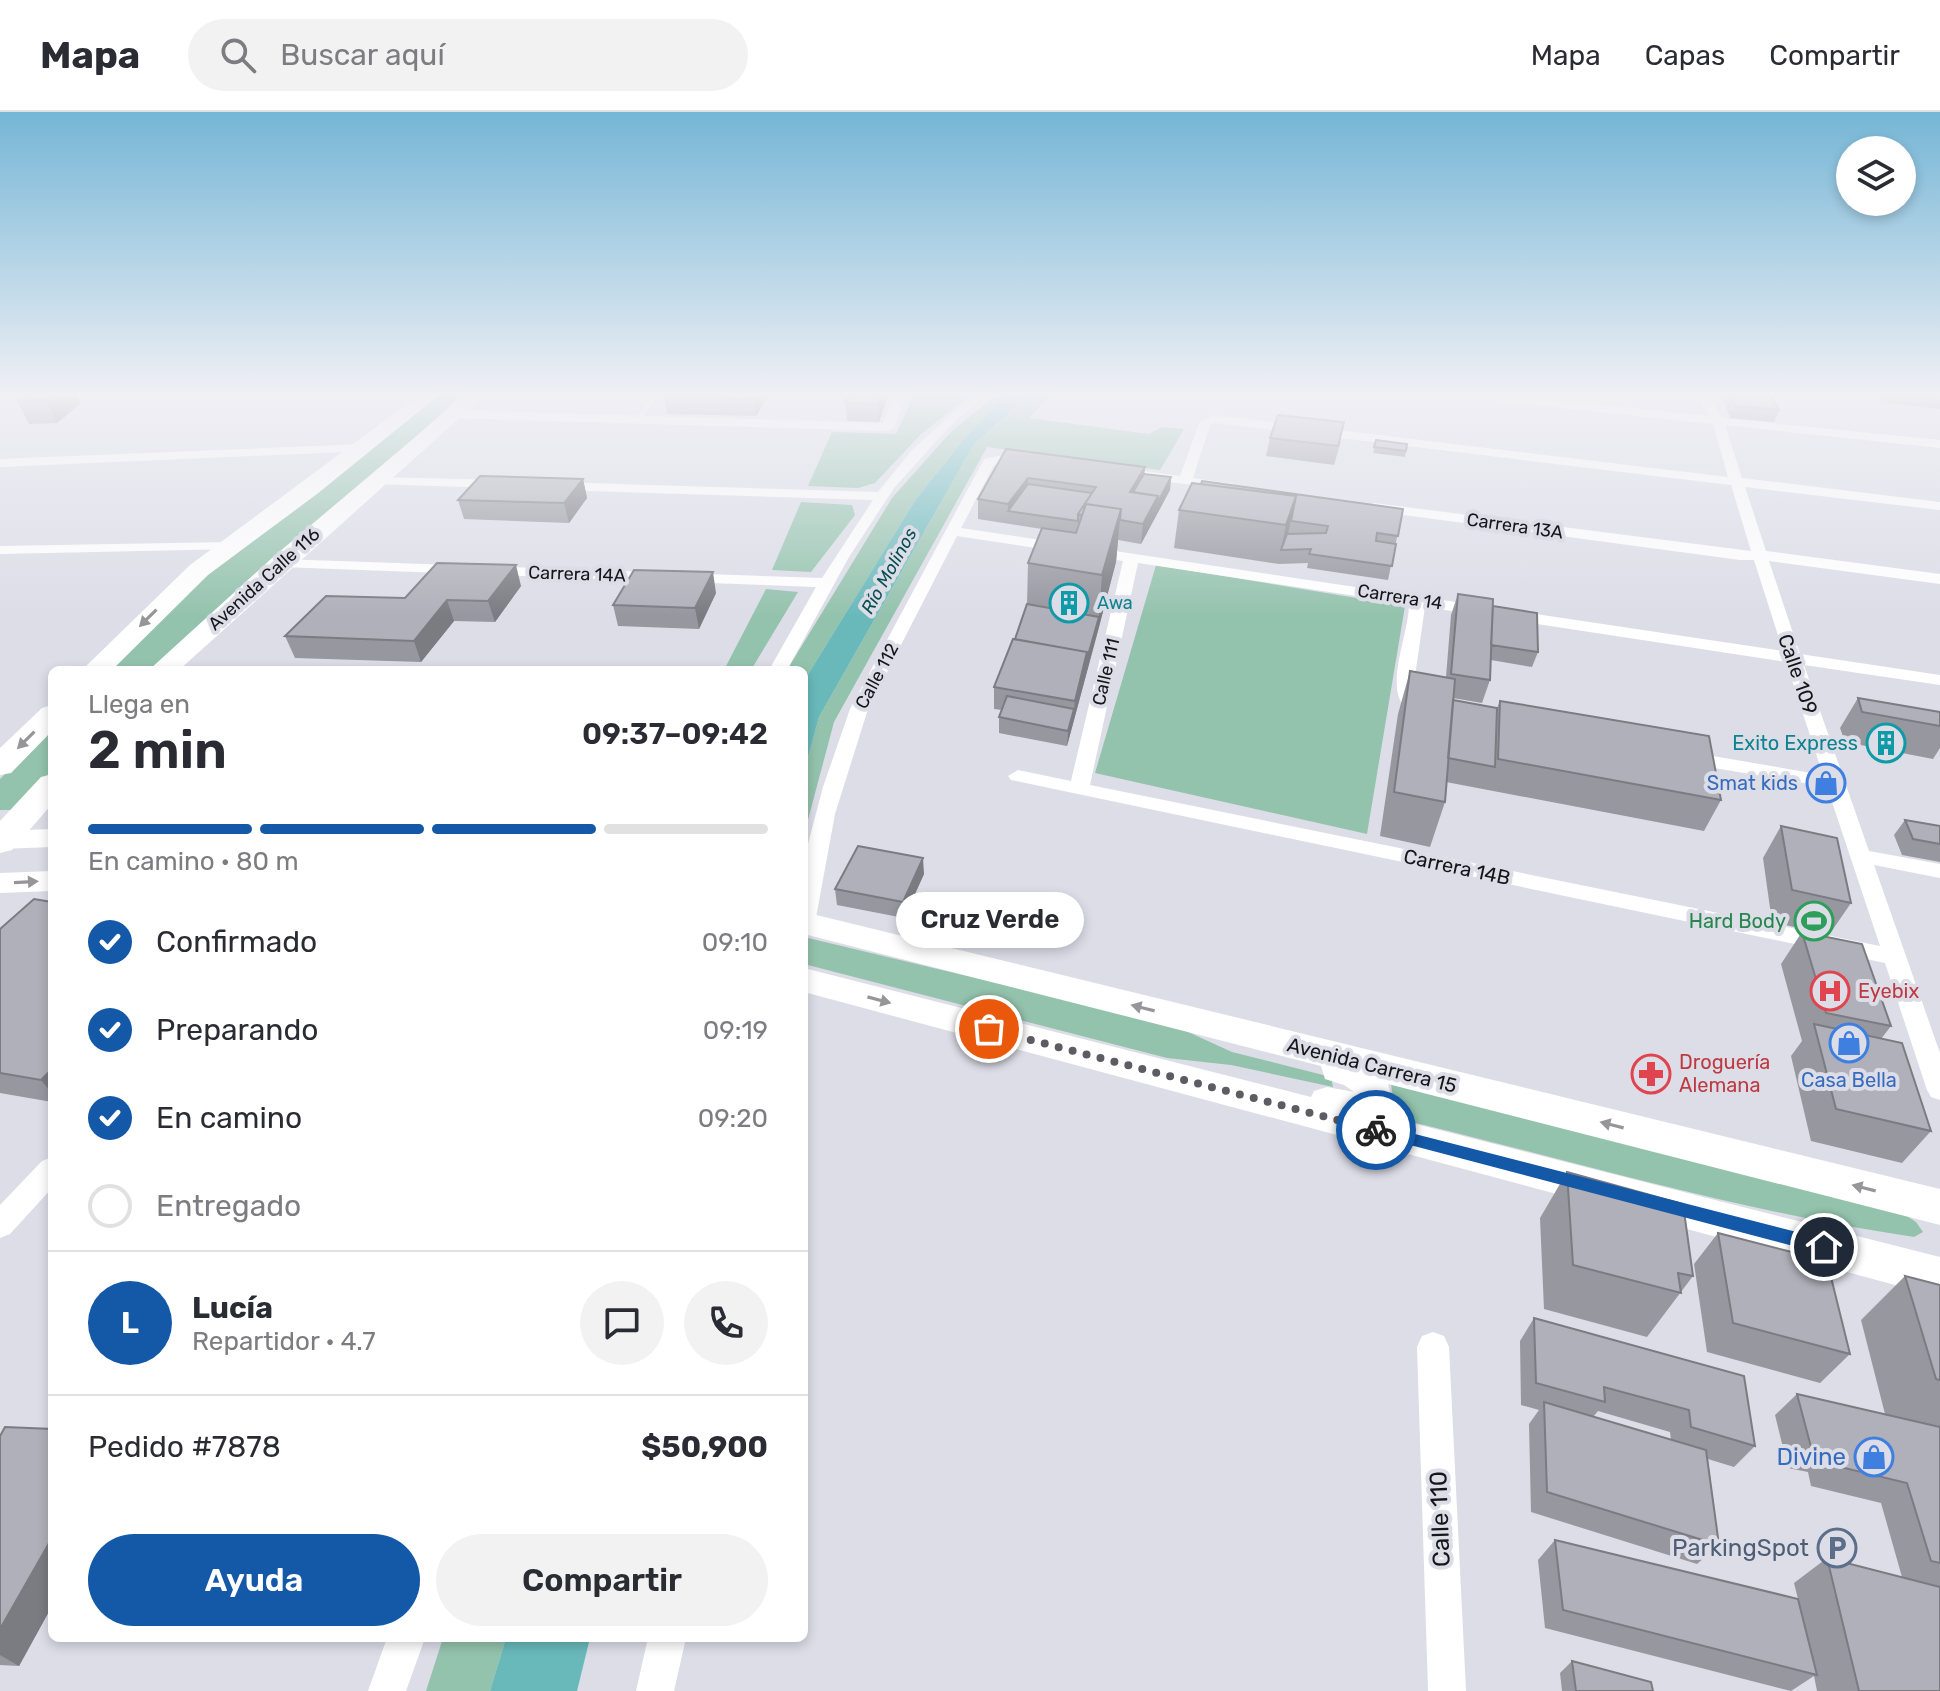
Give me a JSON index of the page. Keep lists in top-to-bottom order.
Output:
{
  "streets": {
    "main road": ["Avenida Calle 116", "Avenida Carrera 15"],
    "street": [
      "Carrera 13A",
      "Carrera 14A",
      "Carrera 14",
      "Calle 111",
      "Calle 109",
      "Calle 112",
      "Carrera 14B",
      "Calle 110"
    ]
  },
  "crossings": [
    ["Carrera 13A", "Calle 109"],
    ["Carrera 14A", "Avenida Calle 116"],
    ["Carrera 14", "Calle 111"],
    ["Carrera 14", "Calle 109"],
    ["Carrera 14", "Calle 112"],
    ["Calle 111", "Carrera 14B"],
    ["Calle 109", "Carrera 14B"]
  ],
  "water": ["Río Molinos"],
  "places": {
    "building": ["Awa", "Exito Express"],
    "shop": ["Smat kids", "Casa Bella", "Divine"],
    "sports": ["Hard Body"],
    "hospital": ["Eyebix"],
    "other": ["Cruz Verde"],
    "pharmacy": ["Droguería Alemana"],
    "parking": ["ParkingSpot"]
  },
  "page": {
    "header": "Mapa",
    "search": "Buscar aquí",
    "nav": ["Mapa", "Capas", "Compartir"],
    "heading": ["2 min", "Llega en", "09:37–09:42"],
    "panel": [
      "Lucía",
      "Repartidor · 4.7",
      "Pedido #7878",
      "$50,900"
    ],
    "bar": "En camino · 80 m",
    "bubble": "Cruz Verde",
    "list": [
      ["Confirmado", "09:10"],
      ["Preparando", "09:19"],
      ["En camino", "09:20"],
      "Entregado"
    ],
    "round": "L",
    "buttons": ["Ayuda", "Compartir"]
  }
}
